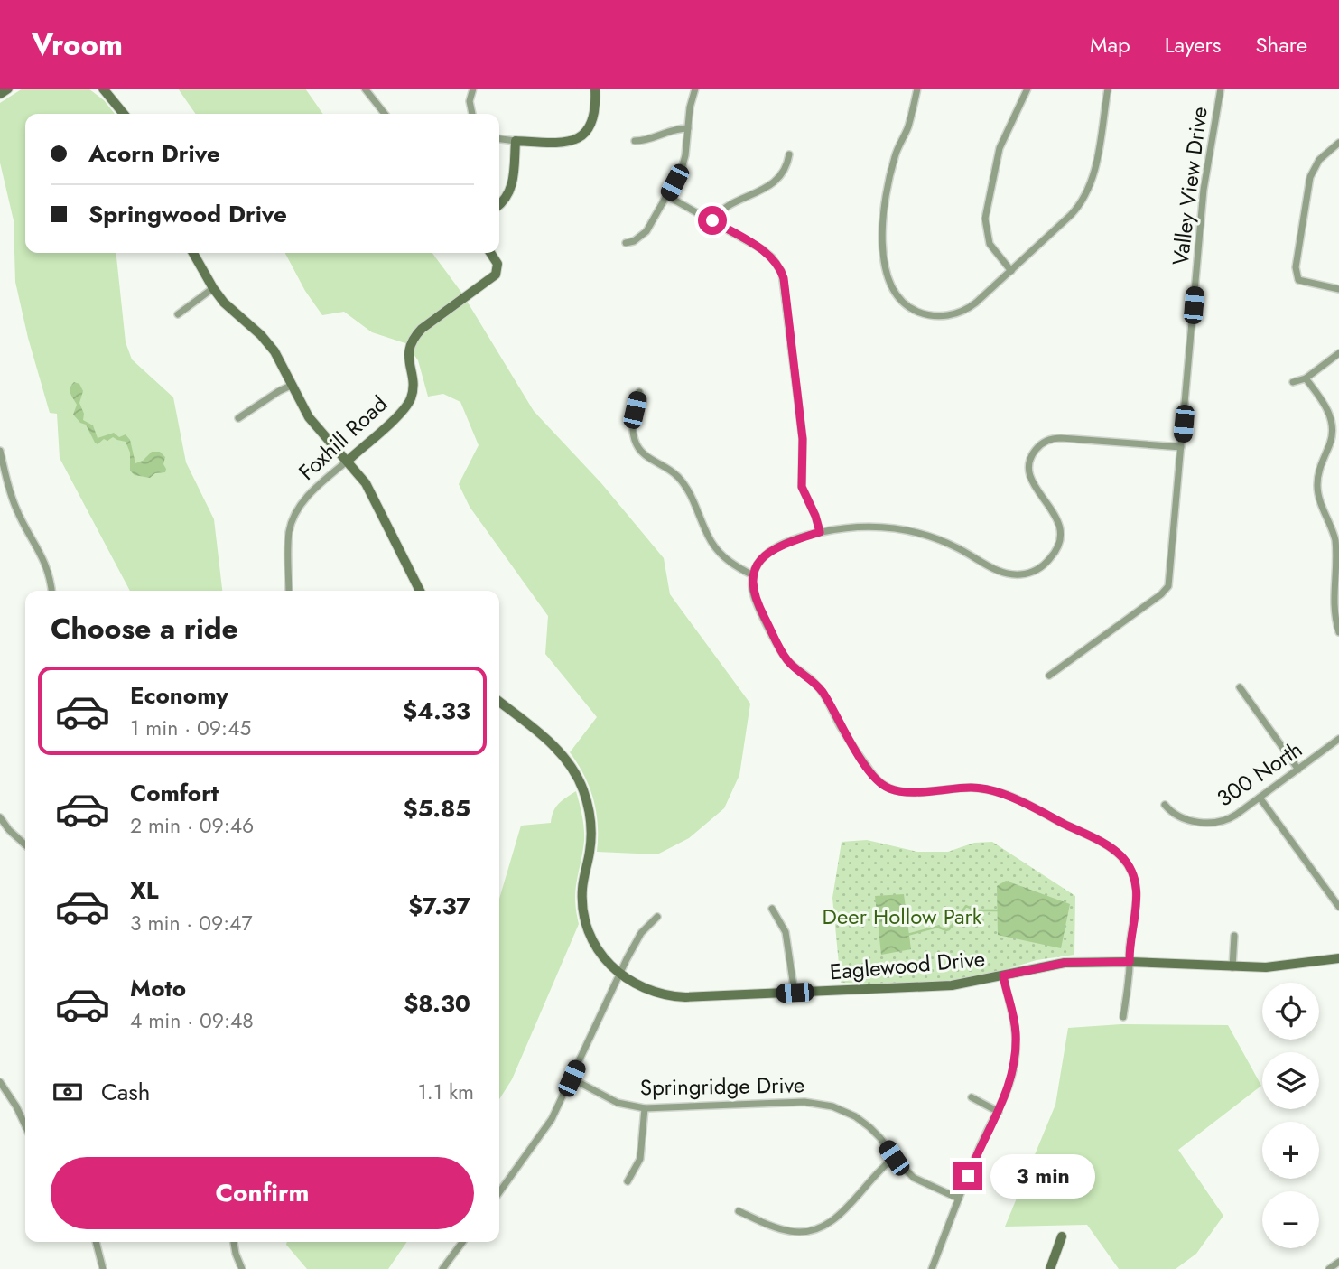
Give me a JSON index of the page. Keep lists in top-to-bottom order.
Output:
{
  "streets": {
    "main road": ["Foxhill Road", "Eaglewood Drive"],
    "street": ["Valley View Drive", "300 North", "Springridge Drive"]
  },
  "parks": ["Deer Hollow Park"],
  "page": {
    "header": "Vroom",
    "nav": ["Map", "Layers", "Share"],
    "banner": ["Acorn Drive", "Springwood Drive"],
    "heading": "Choose a ride",
    "list": [
      {
        "name": "Economy",
        "note": "1 min · 09:45",
        "value": "$4.33"
      },
      {
        "name": "Comfort",
        "note": "2 min · 09:46",
        "value": "$5.85"
      },
      {
        "name": "XL",
        "note": "3 min · 09:47",
        "value": "$7.37"
      },
      {
        "name": "Moto",
        "note": "4 min · 09:48",
        "value": "$8.30"
      }
    ],
    "map_buttons": ["+", "−"],
    "pay": ["Cash", "1.1 km"],
    "buttons": "Confirm",
    "bubble": "3 min"
  }
}
